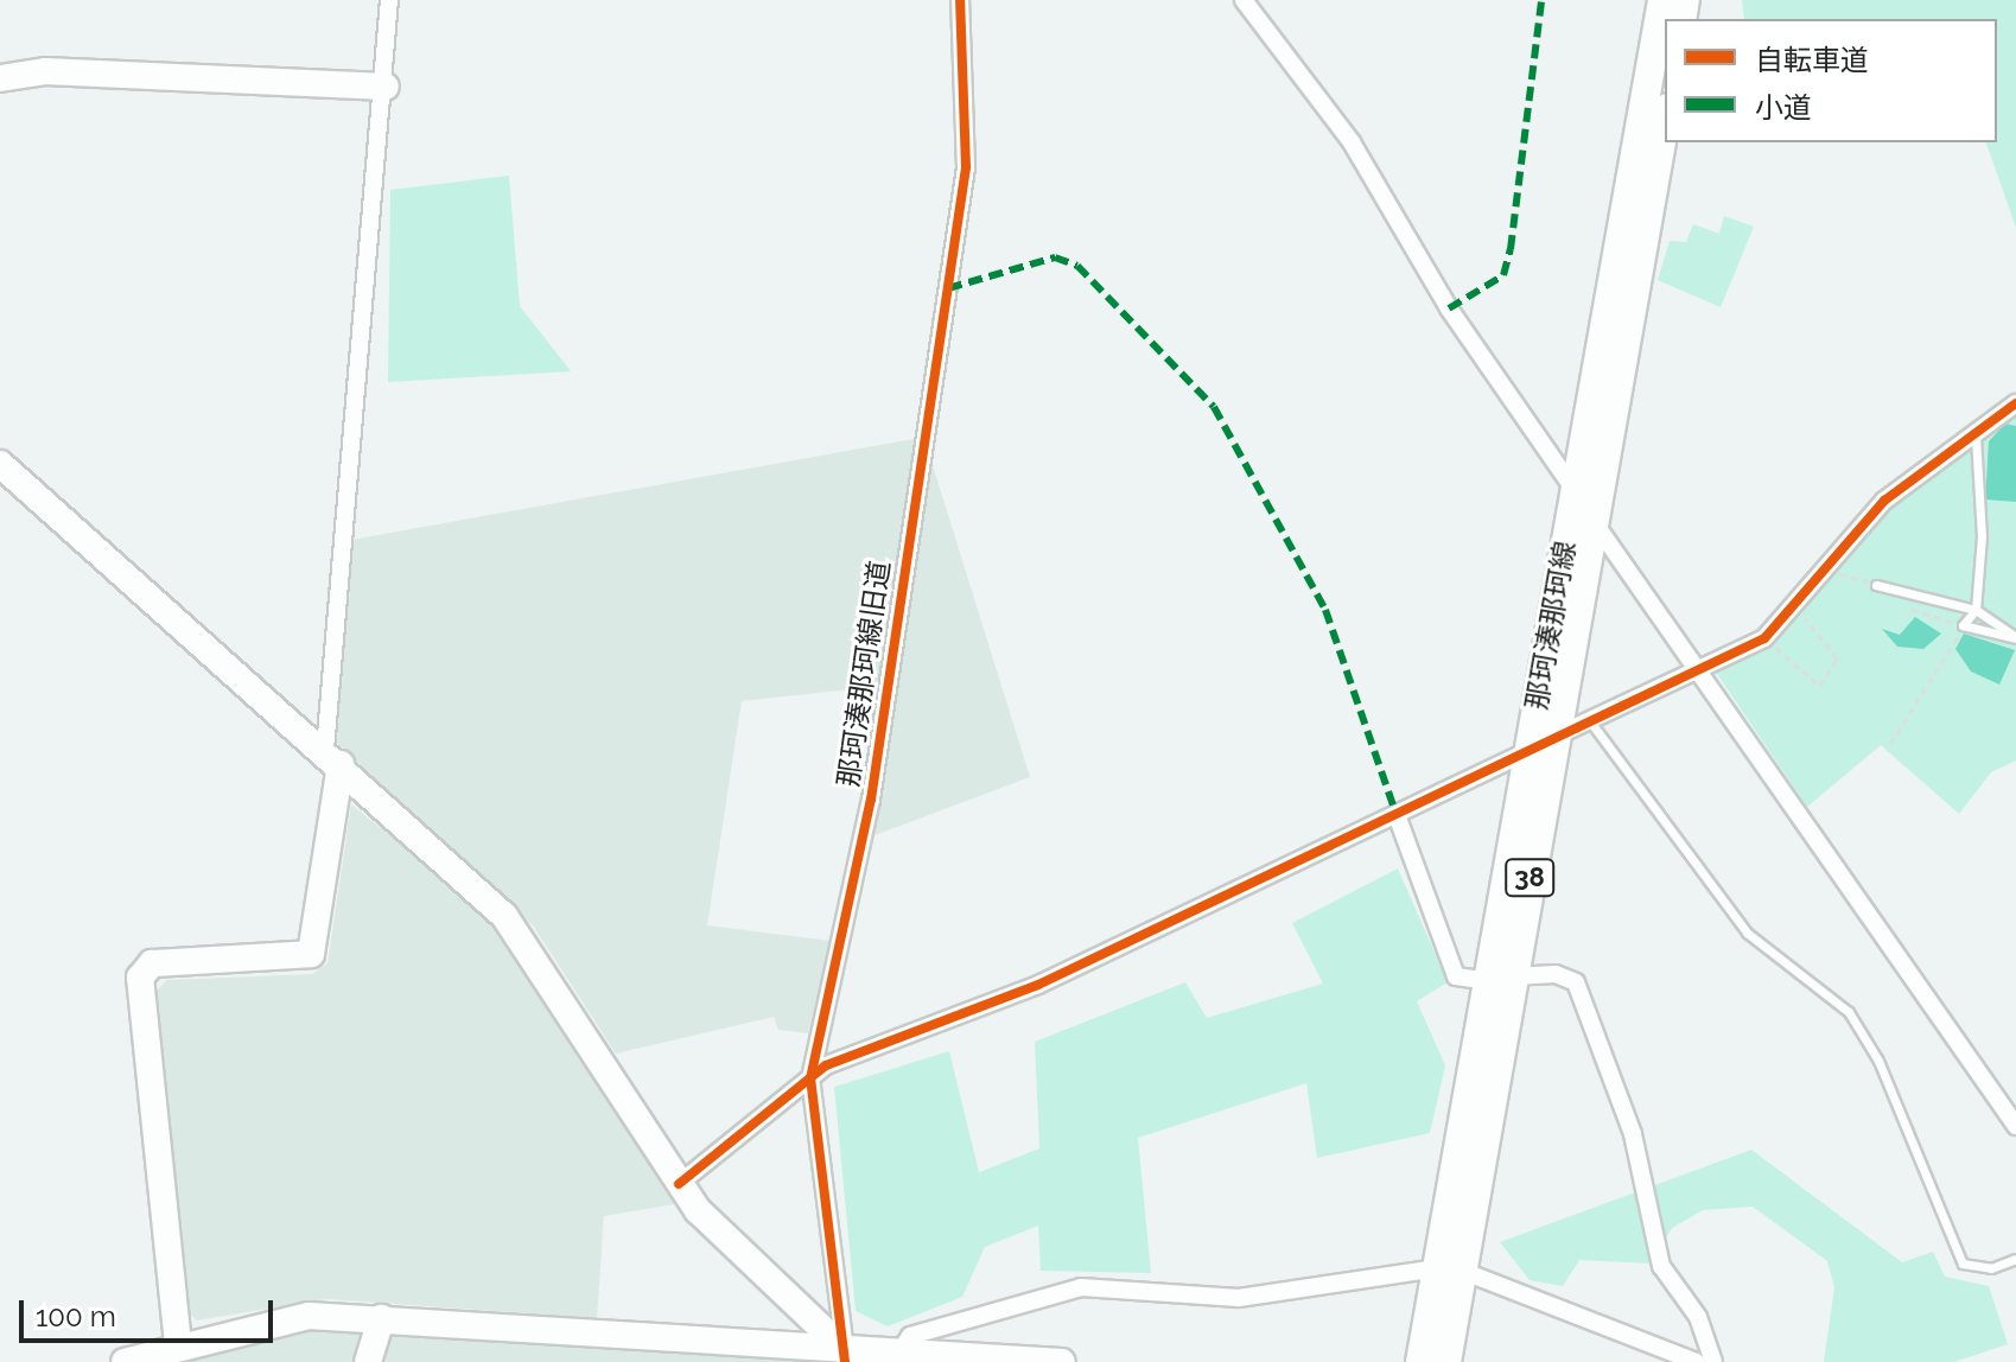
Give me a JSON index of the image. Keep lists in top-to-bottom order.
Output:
{
  "streets": {
    "main road": ["那珂湊那珂線", "38"],
    "street": ["那珂湊那珂線旧道"]
  },
  "legend": ["自転車道", "小道"],
  "scale_bar": "100 m"
}
